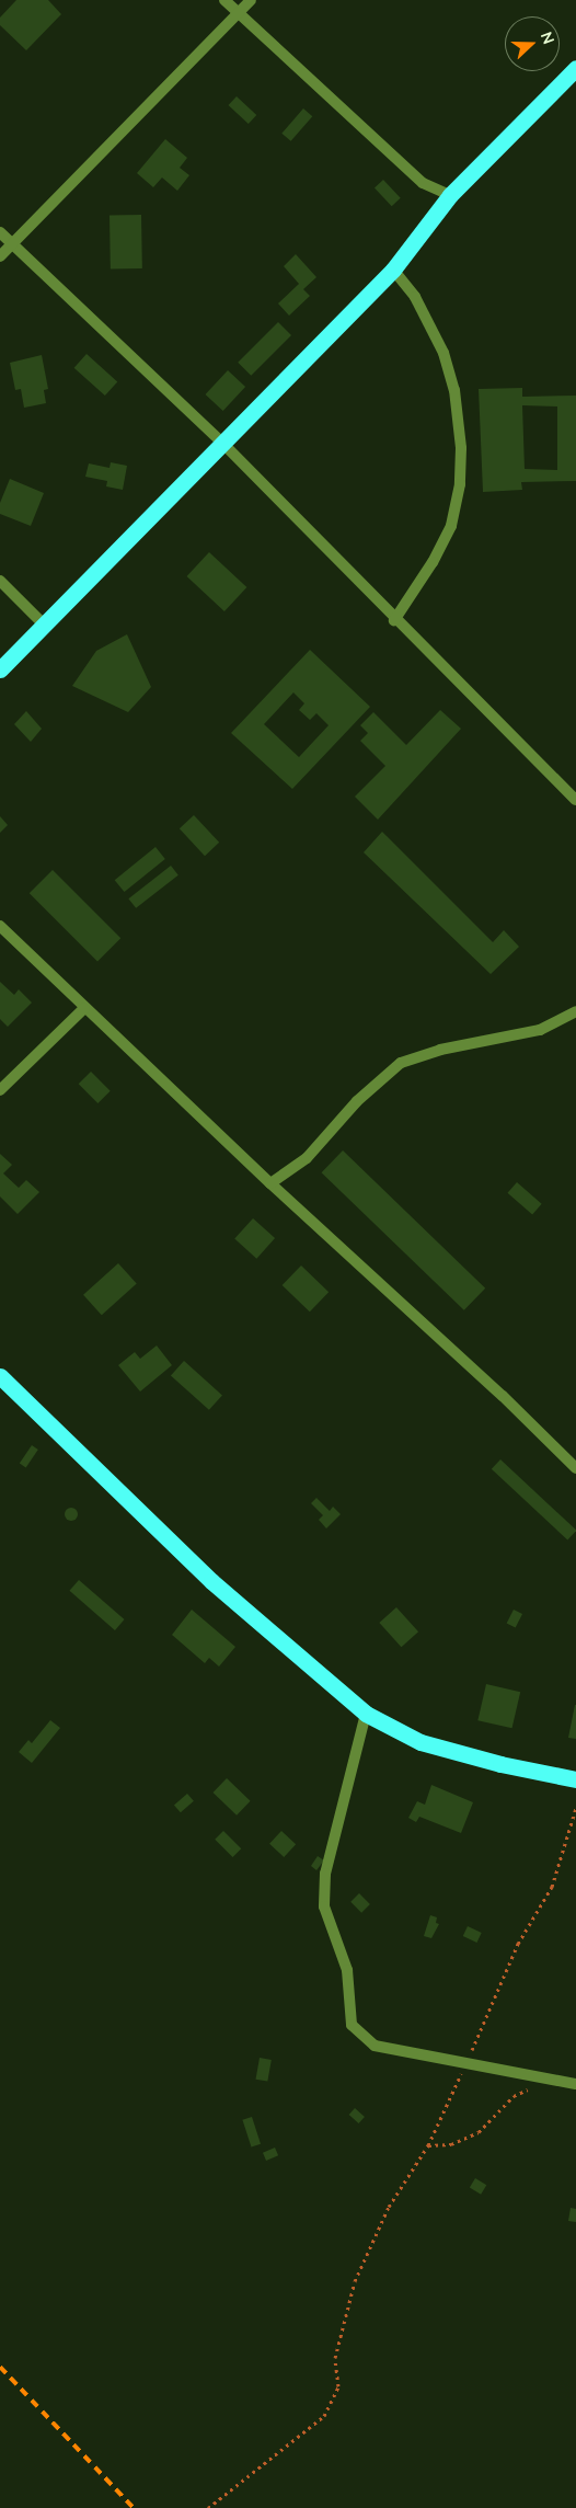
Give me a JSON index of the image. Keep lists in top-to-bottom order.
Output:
{
  "north": "right"
}
